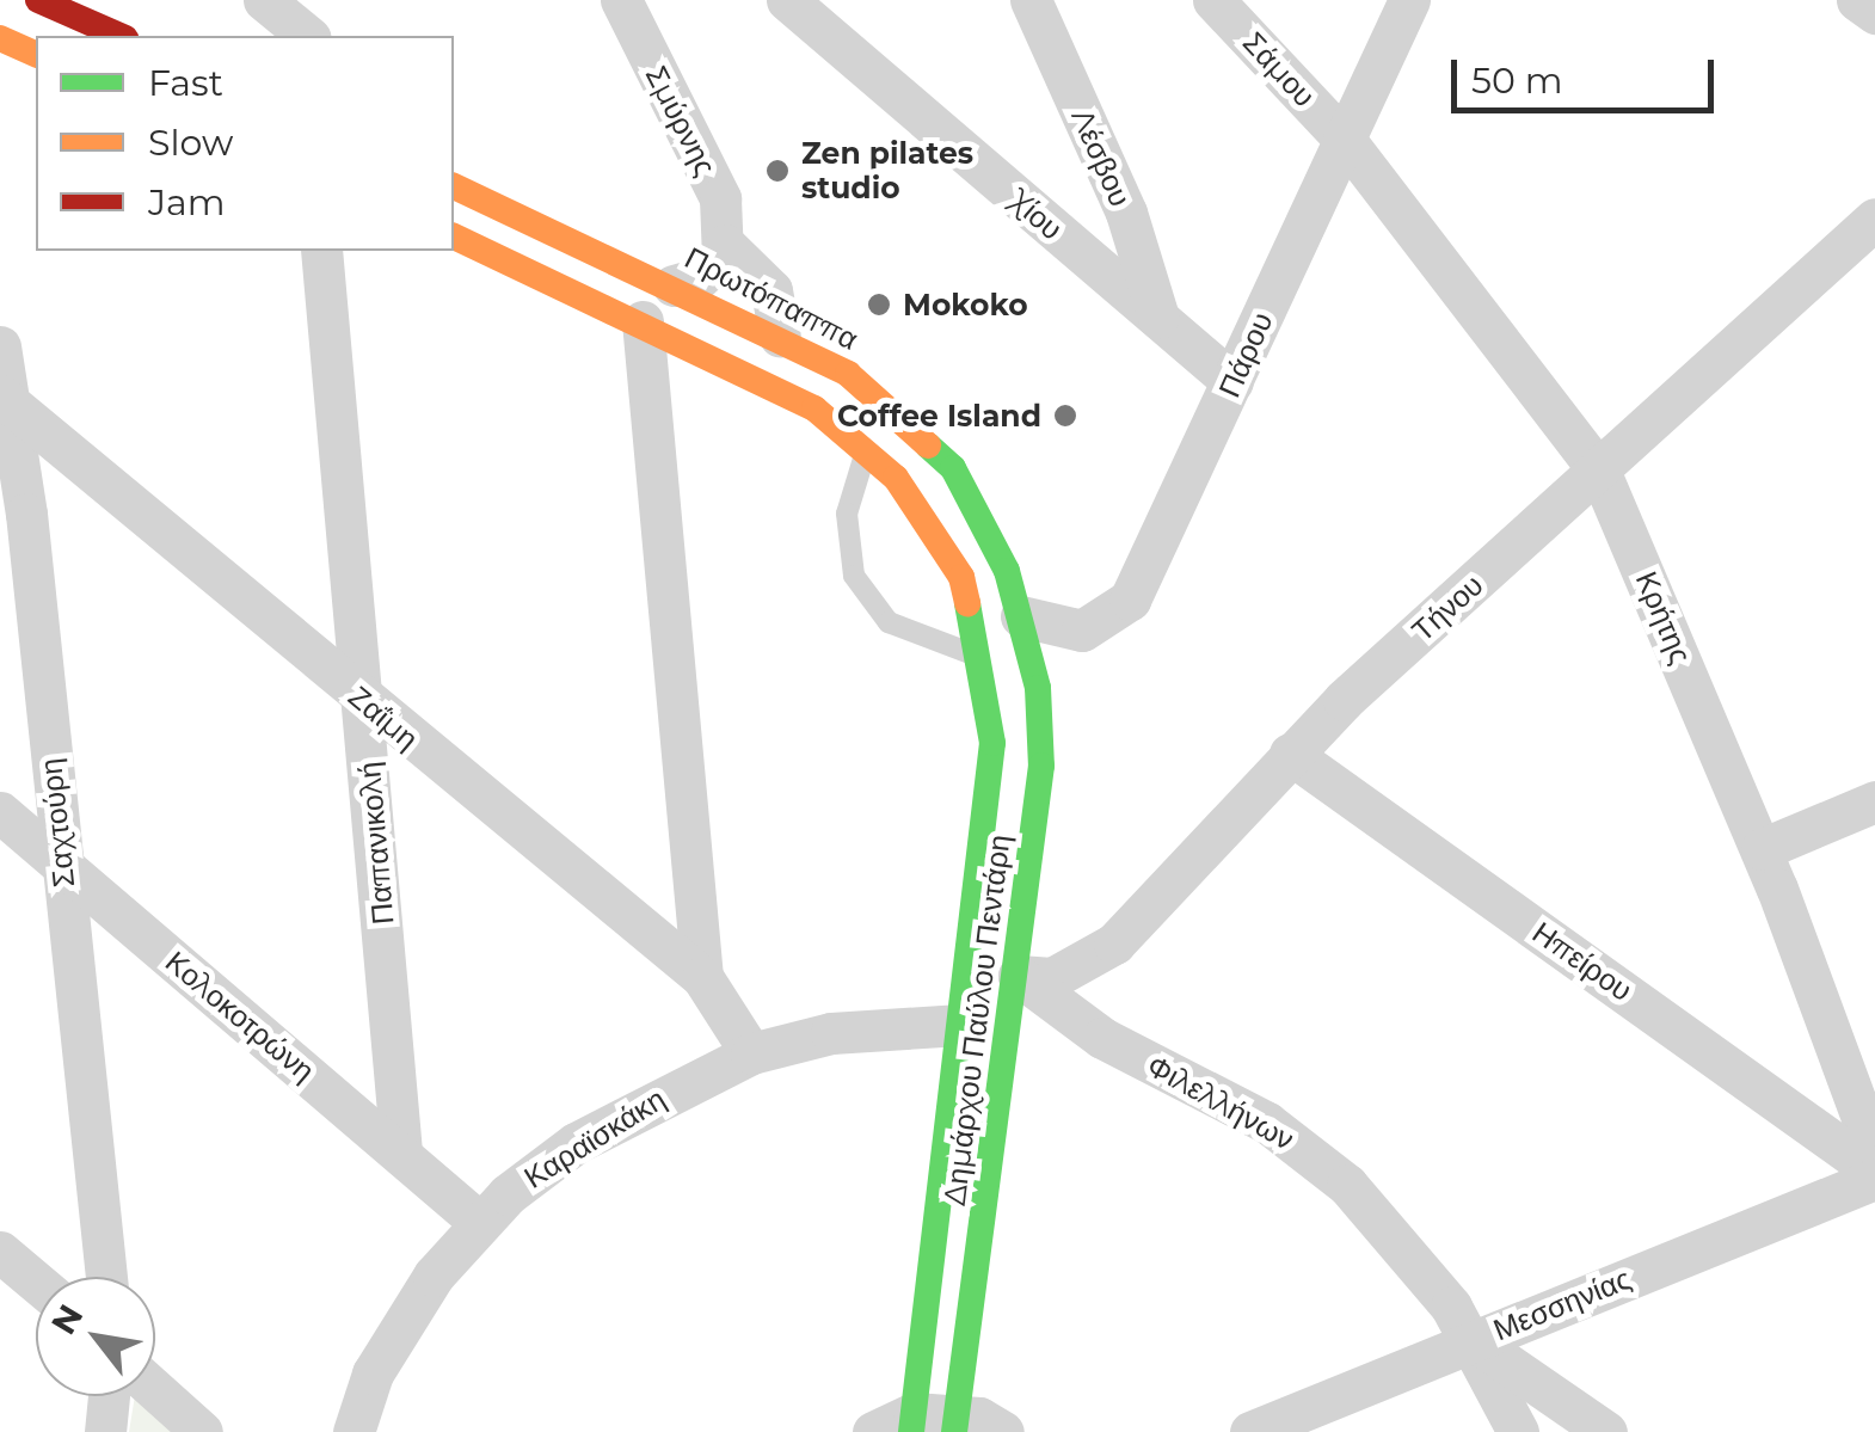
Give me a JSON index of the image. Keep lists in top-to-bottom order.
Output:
{
  "streets": {
    "street": [
      "Σάμου",
      "Σμύρνης",
      "Λέσβου",
      "Χίου",
      "Πρωτόπαππα",
      "Πάρου",
      "Τήνου",
      "Κρήτης",
      "Ζαΐμη",
      "Σαχτούρη",
      "Παπανικολή",
      "Ηπείρου",
      "Κολοκοτρώνη",
      "Δημάρχου Παύλου Πεντάρη",
      "Φιλελλήνων",
      "Καραϊσκάκη",
      "Μεσσηνίας"
    ]
  },
  "crossings": [
    ["Σάμου", "Πάρου"],
    ["Σάμου", "Κρήτης"],
    ["Λέσβου", "Χίου"],
    ["Χίου", "Πάρου"],
    ["Πρωτόπαππα", "Πάρου"],
    ["Πρωτόπαππα", "Δημάρχου Παύλου Πεντάρη"],
    ["Πάρου", "Κρήτης"],
    ["Πάρου", "Δημάρχου Παύλου Πεντάρη"],
    ["Τήνου", "Κρήτης"],
    ["Τήνου", "Ηπείρου"],
    ["Τήνου", "Δημάρχου Παύλου Πεντάρη"],
    ["Τήνου", "Φιλελλήνων"],
    ["Ζαΐμη", "Σαχτούρη"],
    ["Ζαΐμη", "Παπανικολή"],
    ["Ζαΐμη", "Καραϊσκάκη"],
    ["Σαχτούρη", "Κολοκοτρώνη"],
    ["Παπανικολή", "Κολοκοτρώνη"],
    ["Ηπείρου", "Μεσσηνίας"],
    ["Κολοκοτρώνη", "Καραϊσκάκη"],
    ["Δημάρχου Παύλου Πεντάρη", "Φιλελλήνων"],
    ["Δημάρχου Παύλου Πεντάρη", "Καραϊσκάκη"],
    ["Φιλελλήνων", "Μεσσηνίας"]
  ],
  "places": ["Zen pilates studio", "Mokoko", "Coffee Island"],
  "legend": ["Fast", "Slow", "Jam"],
  "scale_bar": "50 m",
  "north": "top left"
}
